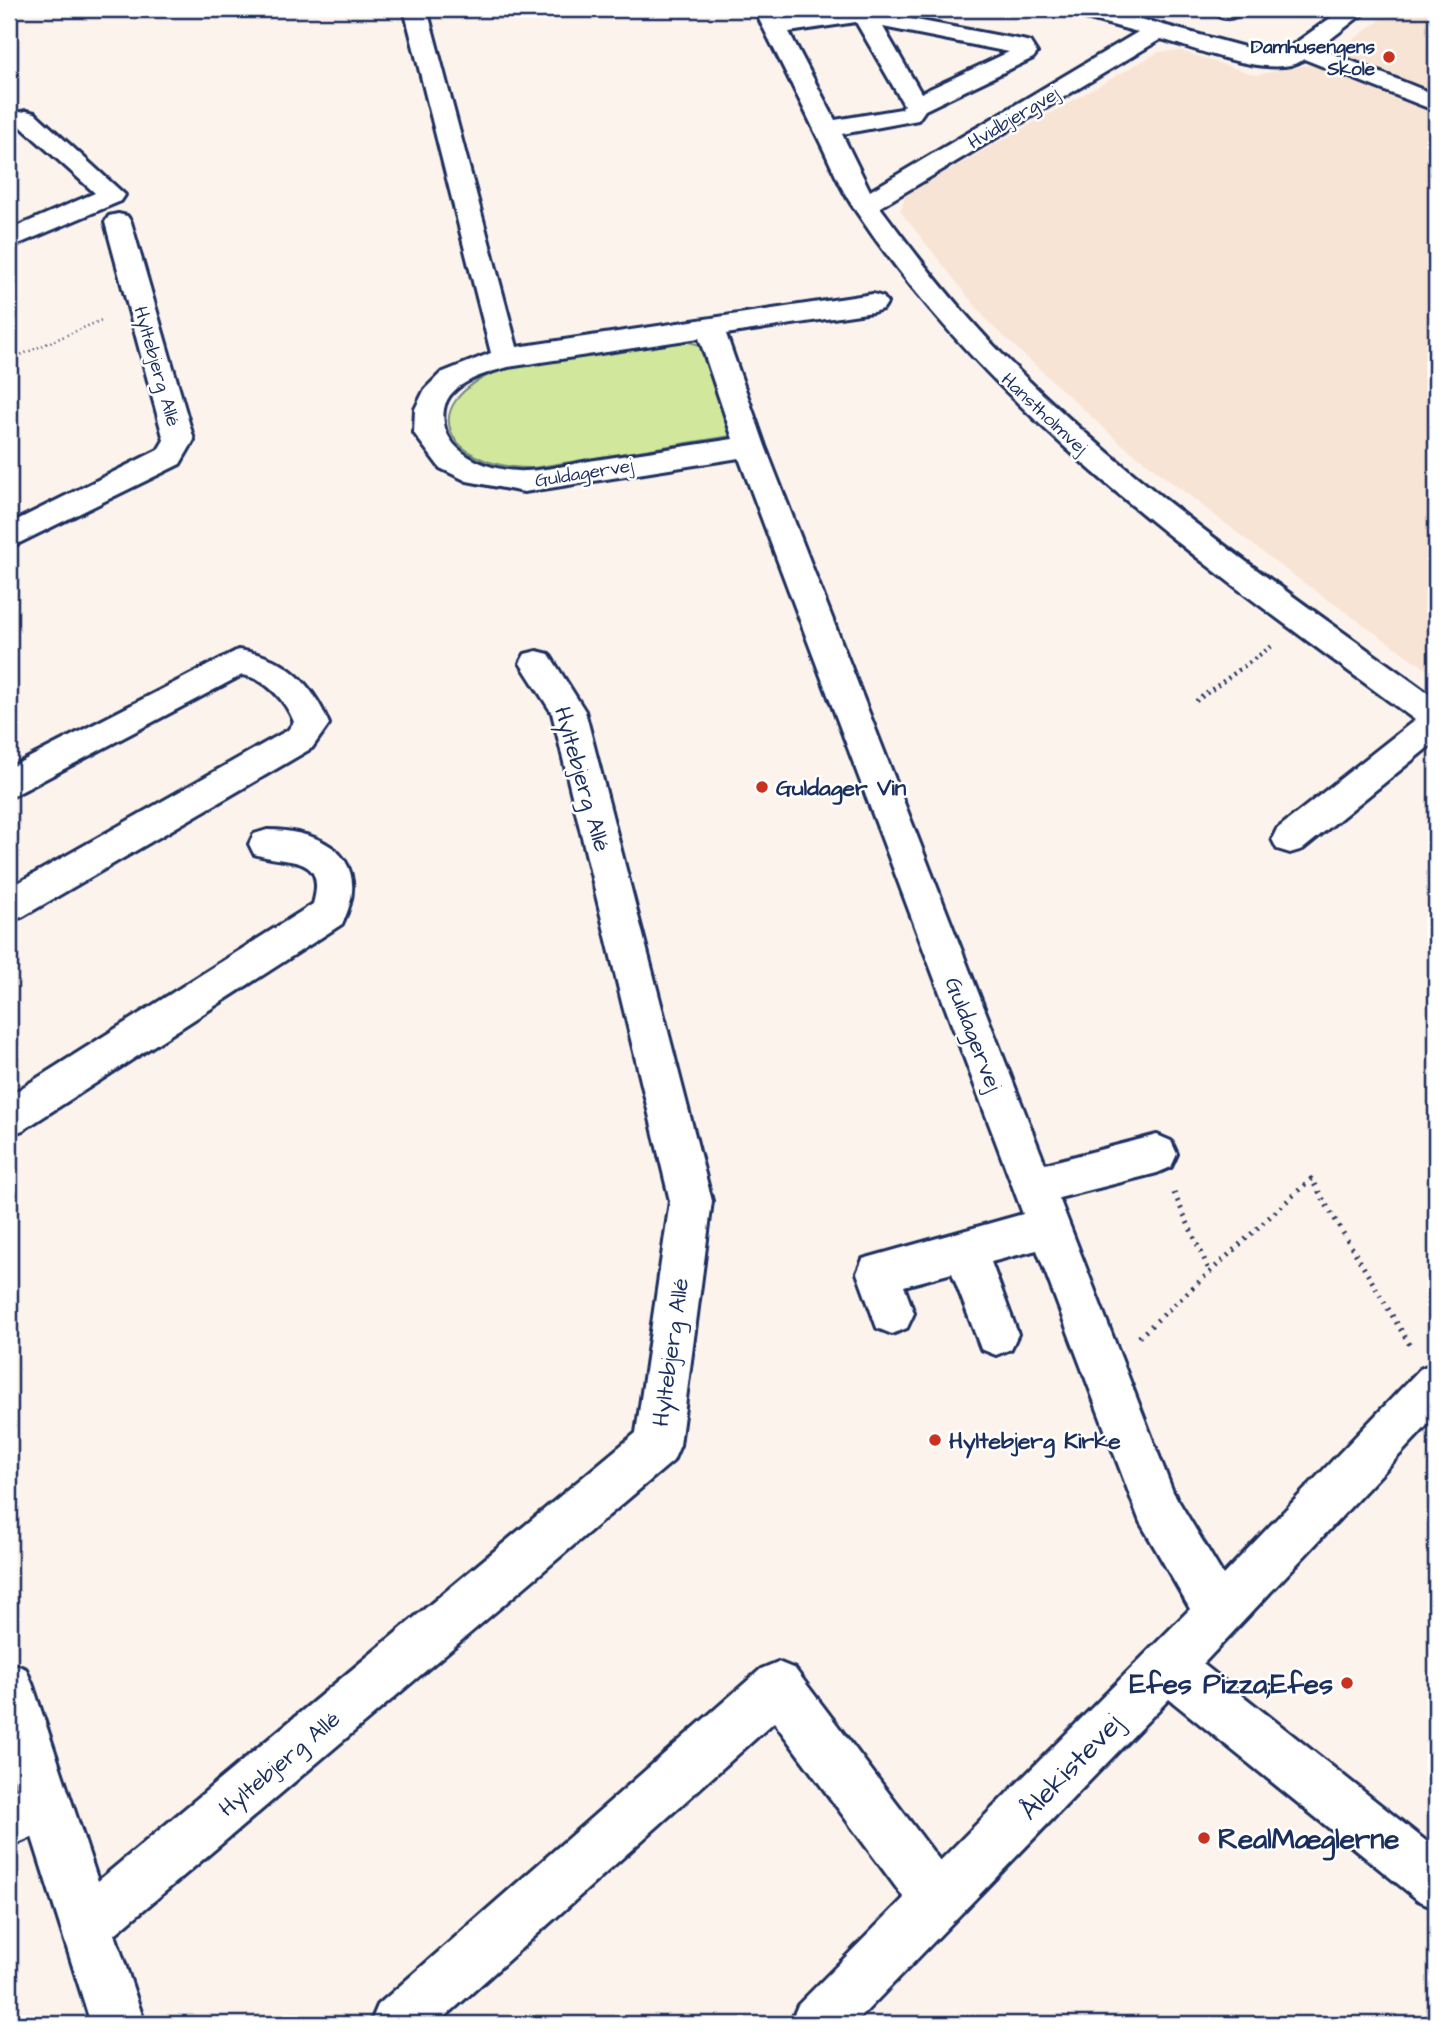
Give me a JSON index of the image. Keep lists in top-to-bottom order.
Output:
{
  "streets": {
    "street": [
      "Hvidbjergvej",
      "Hyltebjerg Allé",
      "Hanstholmvej",
      "Guldagervej",
      "Ålekistevej"
    ]
  },
  "crossings": [
    ["Hvidbjergvej", "Hanstholmvej"],
    ["Guldagervej", "Ålekistevej"]
  ],
  "places": [
    "Damhusengens Skole",
    "Guldager Vin",
    "Hyltebjerg Kirke",
    "Efes Pizza;Efes",
    "RealMæglerne"
  ]
}
